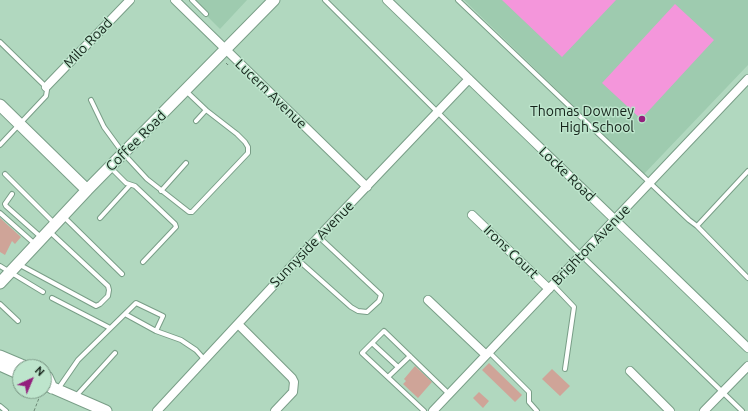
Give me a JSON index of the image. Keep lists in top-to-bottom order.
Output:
{
  "streets": {
    "main road": ["Coffee Road"],
    "street": [
      "Milo Road",
      "Lucern Avenue",
      "Locke Road",
      "Sunnyside Avenue",
      "Brighton Avenue",
      "Irons Court"
    ]
  },
  "crossings": [
    ["Lucern Avenue", "Coffee Road"],
    ["Lucern Avenue", "Sunnyside Avenue"],
    ["Locke Road", "Sunnyside Avenue"],
    ["Locke Road", "Brighton Avenue"],
    ["Brighton Avenue", "Irons Court"]
  ],
  "places": ["Thomas Downey High School"],
  "north": "top right"
}
